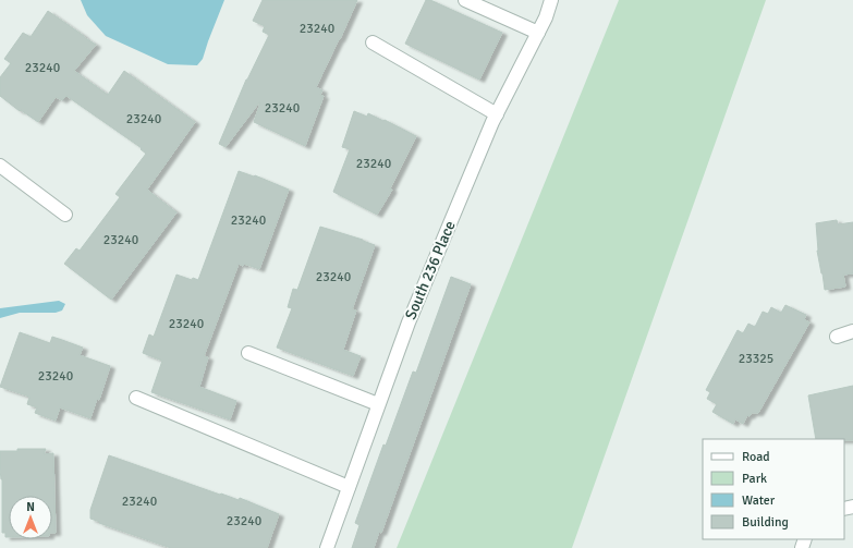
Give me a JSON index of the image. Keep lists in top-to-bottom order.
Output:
{
  "streets": {
    "street": ["South 236 Place"]
  },
  "house_numbers": [
    "23240",
    "23240",
    "23240",
    "23240",
    "23240",
    "23240",
    "23240",
    "23240",
    "23240",
    "23325",
    "23240",
    "23240",
    "23240"
  ],
  "legend": [
    "Road",
    "Park",
    "Water",
    "Building"
  ],
  "north": "top"
}
